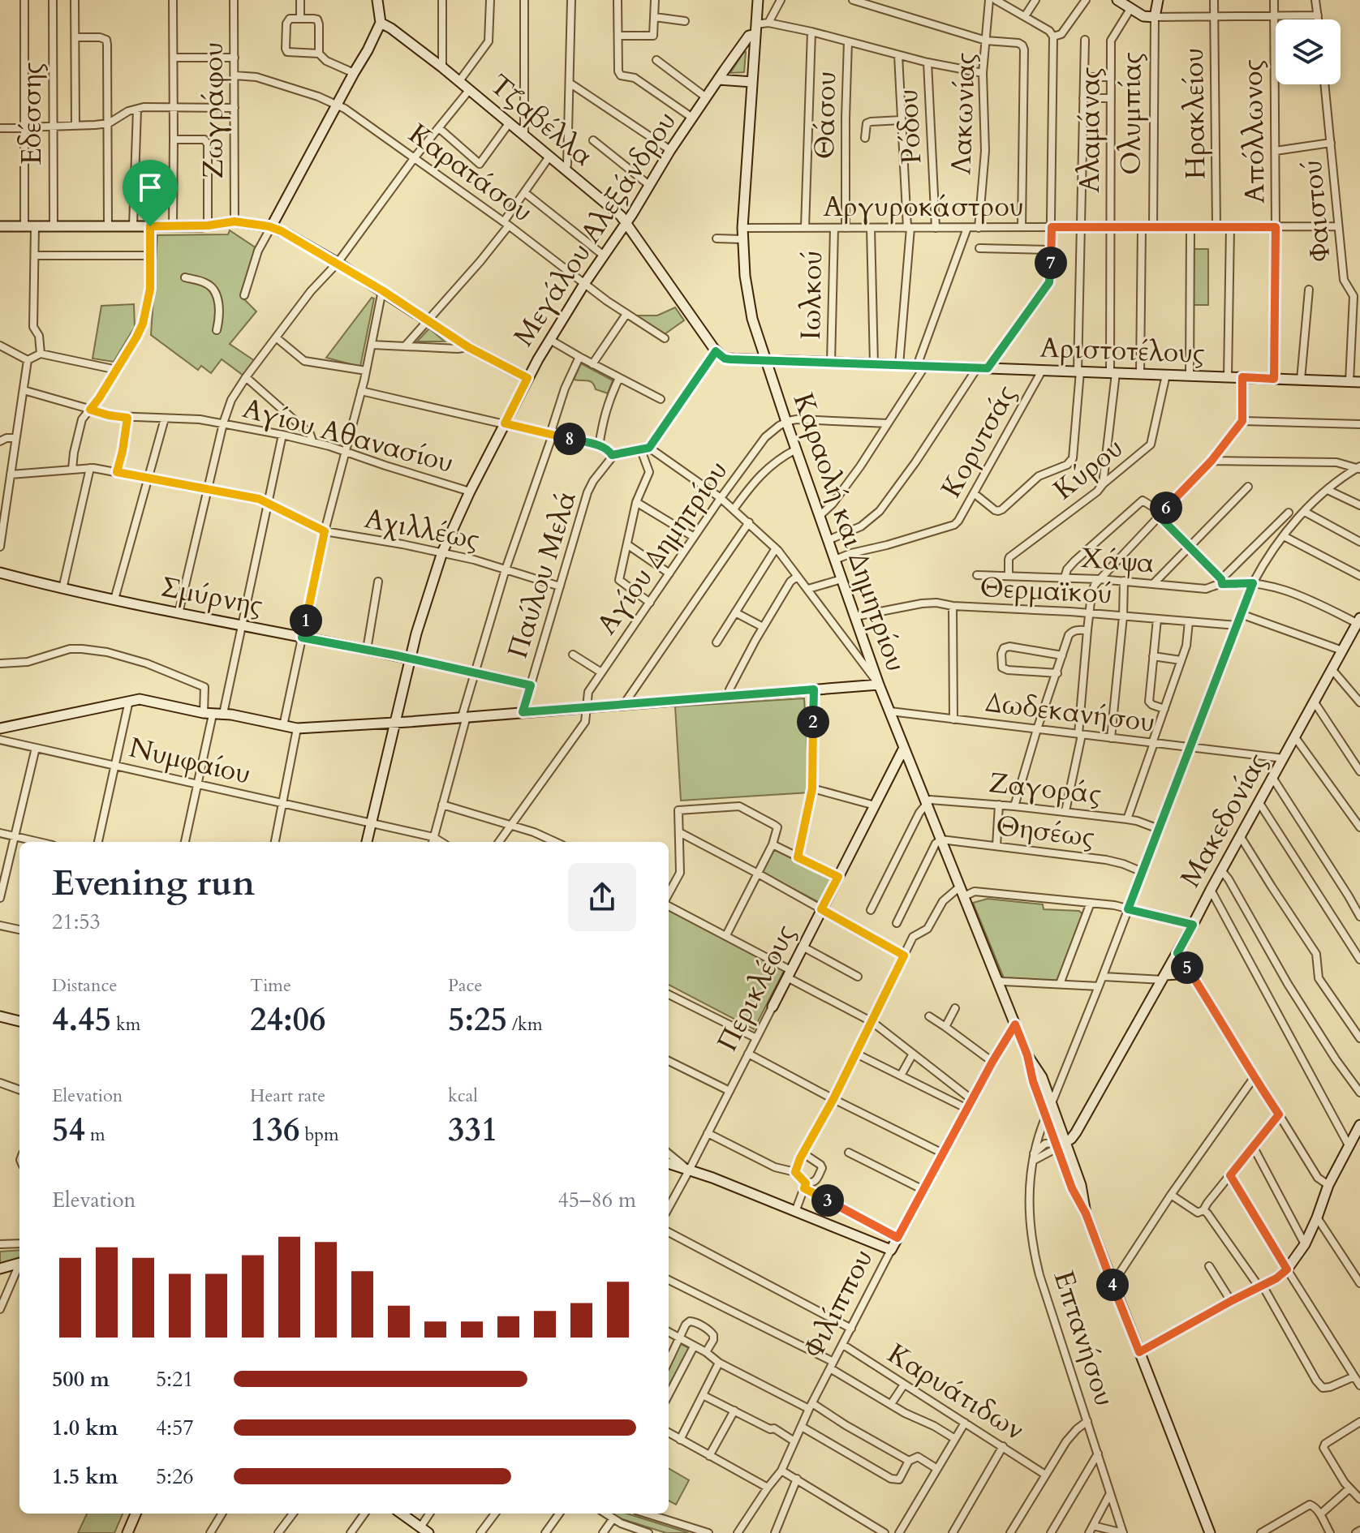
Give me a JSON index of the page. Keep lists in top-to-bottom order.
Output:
{
  "streets": {
    "street": [
      "Ζωγράφου",
      "Εδέσσης",
      "Λακωνίας",
      "Ολυμπίας",
      "Ηρακλείου",
      "Θάσου",
      "Τζαβέλλα",
      "Ρόδου",
      "Αλαμάνας",
      "Απόλλωνος",
      "Καρατάσου",
      "Αργυροκάστρου",
      "Φαιστού",
      "Μεγάλου Αλεξάνδρου",
      "Ιωλκού",
      "Αριστοτέλους",
      "Αγίου Αθανασίου",
      "Κορυτσάς",
      "Κύρου",
      "Αχιλλέως",
      "Καραολή και Δημητρίου",
      "Αγίου Δημητρίου",
      "Χάψα",
      "Παύλου Μελά",
      "Θερμαϊκού",
      "Σμύρνης",
      "Δωδεκανήσου",
      "Νυμφαίου",
      "Ζαγοράς",
      "Μακεδονίας",
      "Θησέως",
      "Περικλέους",
      "Φιλίππου",
      "Επτανήσου",
      "Καρυάτιδων"
    ]
  },
  "crossings": [
    ["Ζωγράφου", "Καρατάσου"],
    ["Λακωνίας", "Αργυροκάστρου"],
    ["Ολυμπίας", "Αργυροκάστρου"],
    ["Ηρακλείου", "Αργυροκάστρου"],
    ["Θάσου", "Αργυροκάστρου"],
    ["Τζαβέλλα", "Μεγάλου Αλεξάνδρου"],
    ["Ρόδου", "Αργυροκάστρου"],
    ["Αλαμάνας", "Αργυροκάστρου"],
    ["Αλαμάνας", "Αριστοτέλους"],
    ["Αλαμάνας", "Κύρου"],
    ["Απόλλωνος", "Αργυροκάστρου"],
    ["Απόλλωνος", "Αριστοτέλους"],
    ["Καρατάσου", "Μεγάλου Αλεξάνδρου"],
    ["Αργυροκάστρου", "Φαιστού"],
    ["Αργυροκάστρου", "Ιωλκού"],
    ["Αργυροκάστρου", "Καραολή και Δημητρίου"],
    ["Φαιστού", "Αριστοτέλους"],
    ["Μεγάλου Αλεξάνδρου", "Αγίου Αθανασίου"],
    ["Μεγάλου Αλεξάνδρου", "Αχιλλέως"],
    ["Μεγάλου Αλεξάνδρου", "Καραολή και Δημητρίου"],
    ["Μεγάλου Αλεξάνδρου", "Σμύρνης"],
    ["Μεγάλου Αλεξάνδρου", "Νυμφαίου"],
    ["Ιωλκού", "Αριστοτέλους"],
    ["Αριστοτέλους", "Κορυτσάς"],
    ["Αριστοτέλους", "Κύρου"],
    ["Αριστοτέλους", "Καραολή και Δημητρίου"],
    ["Κορυτσάς", "Καραολή και Δημητρίου"],
    ["Κύρου", "Χάψα"],
    ["Αχιλλέως", "Παύλου Μελά"],
    ["Καραολή και Δημητρίου", "Αγίου Δημητρίου"],
    ["Καραολή και Δημητρίου", "Θερμαϊκού"],
    ["Καραολή και Δημητρίου", "Δωδεκανήσου"],
    ["Καραολή και Δημητρίου", "Ζαγοράς"],
    ["Καραολή και Δημητρίου", "Μακεδονίας"],
    ["Καραολή και Δημητρίου", "Θησέως"],
    ["Καραολή και Δημητρίου", "Περικλέους"],
    ["Καραολή και Δημητρίου", "Φιλίππου"],
    ["Καραολή και Δημητρίου", "Επτανήσου"],
    ["Χάψα", "Μακεδονίας"],
    ["Χάψα", "Επτανήσου"],
    ["Παύλου Μελά", "Σμύρνης"],
    ["Θερμαϊκού", "Επτανήσου"],
    ["Δωδεκανήσου", "Μακεδονίας"],
    ["Δωδεκανήσου", "Επτανήσου"],
    ["Ζαγοράς", "Επτανήσου"],
    ["Θησέως", "Επτανήσου"],
    ["Φιλίππου", "Καρυάτιδων"]
  ],
  "page": {
    "pins": [
      "7",
      "8",
      "6",
      "1",
      "2",
      "5",
      "3",
      "4"
    ],
    "heading": ["Evening run", "21:53"],
    "stats": [
      ["Distance", "4.45 km"],
      ["Time", "24:06"],
      ["Pace", "5:25 /km"],
      ["Elevation", "54 m"],
      ["Heart rate", "136 bpm"],
      ["kcal", "331"]
    ],
    "chart": ["Elevation", "45–86 m"],
    "list": [
      {
        "name": "500 m",
        "note": "5:21"
      },
      {
        "name": "1.0 km",
        "note": "4:57"
      },
      {
        "name": "1.5 km",
        "note": "5:26"
      }
    ]
  }
}
